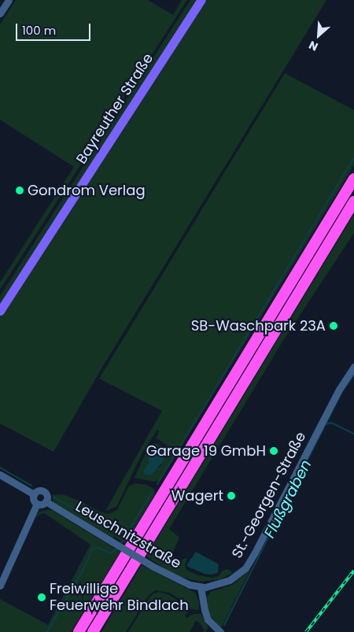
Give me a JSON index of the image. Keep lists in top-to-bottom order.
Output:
{
  "streets": {
    "main road": ["Bayreuther Straße"],
    "street": ["St.-Georgen-Straße", "Leuschnitzstraße"]
  },
  "crossings": [
    ["St.-Georgen-Straße", "Leuschnitzstraße"]
  ],
  "water": ["Flußgraben"],
  "places": [
    "Gondrom Verlag",
    "SB-Waschpark 23A",
    "Garage 19 GmbH",
    "Wagert",
    "Freiwillige Feuerwehr Bindlach"
  ],
  "scale_bar": "100 m",
  "north": "bottom left"
}
